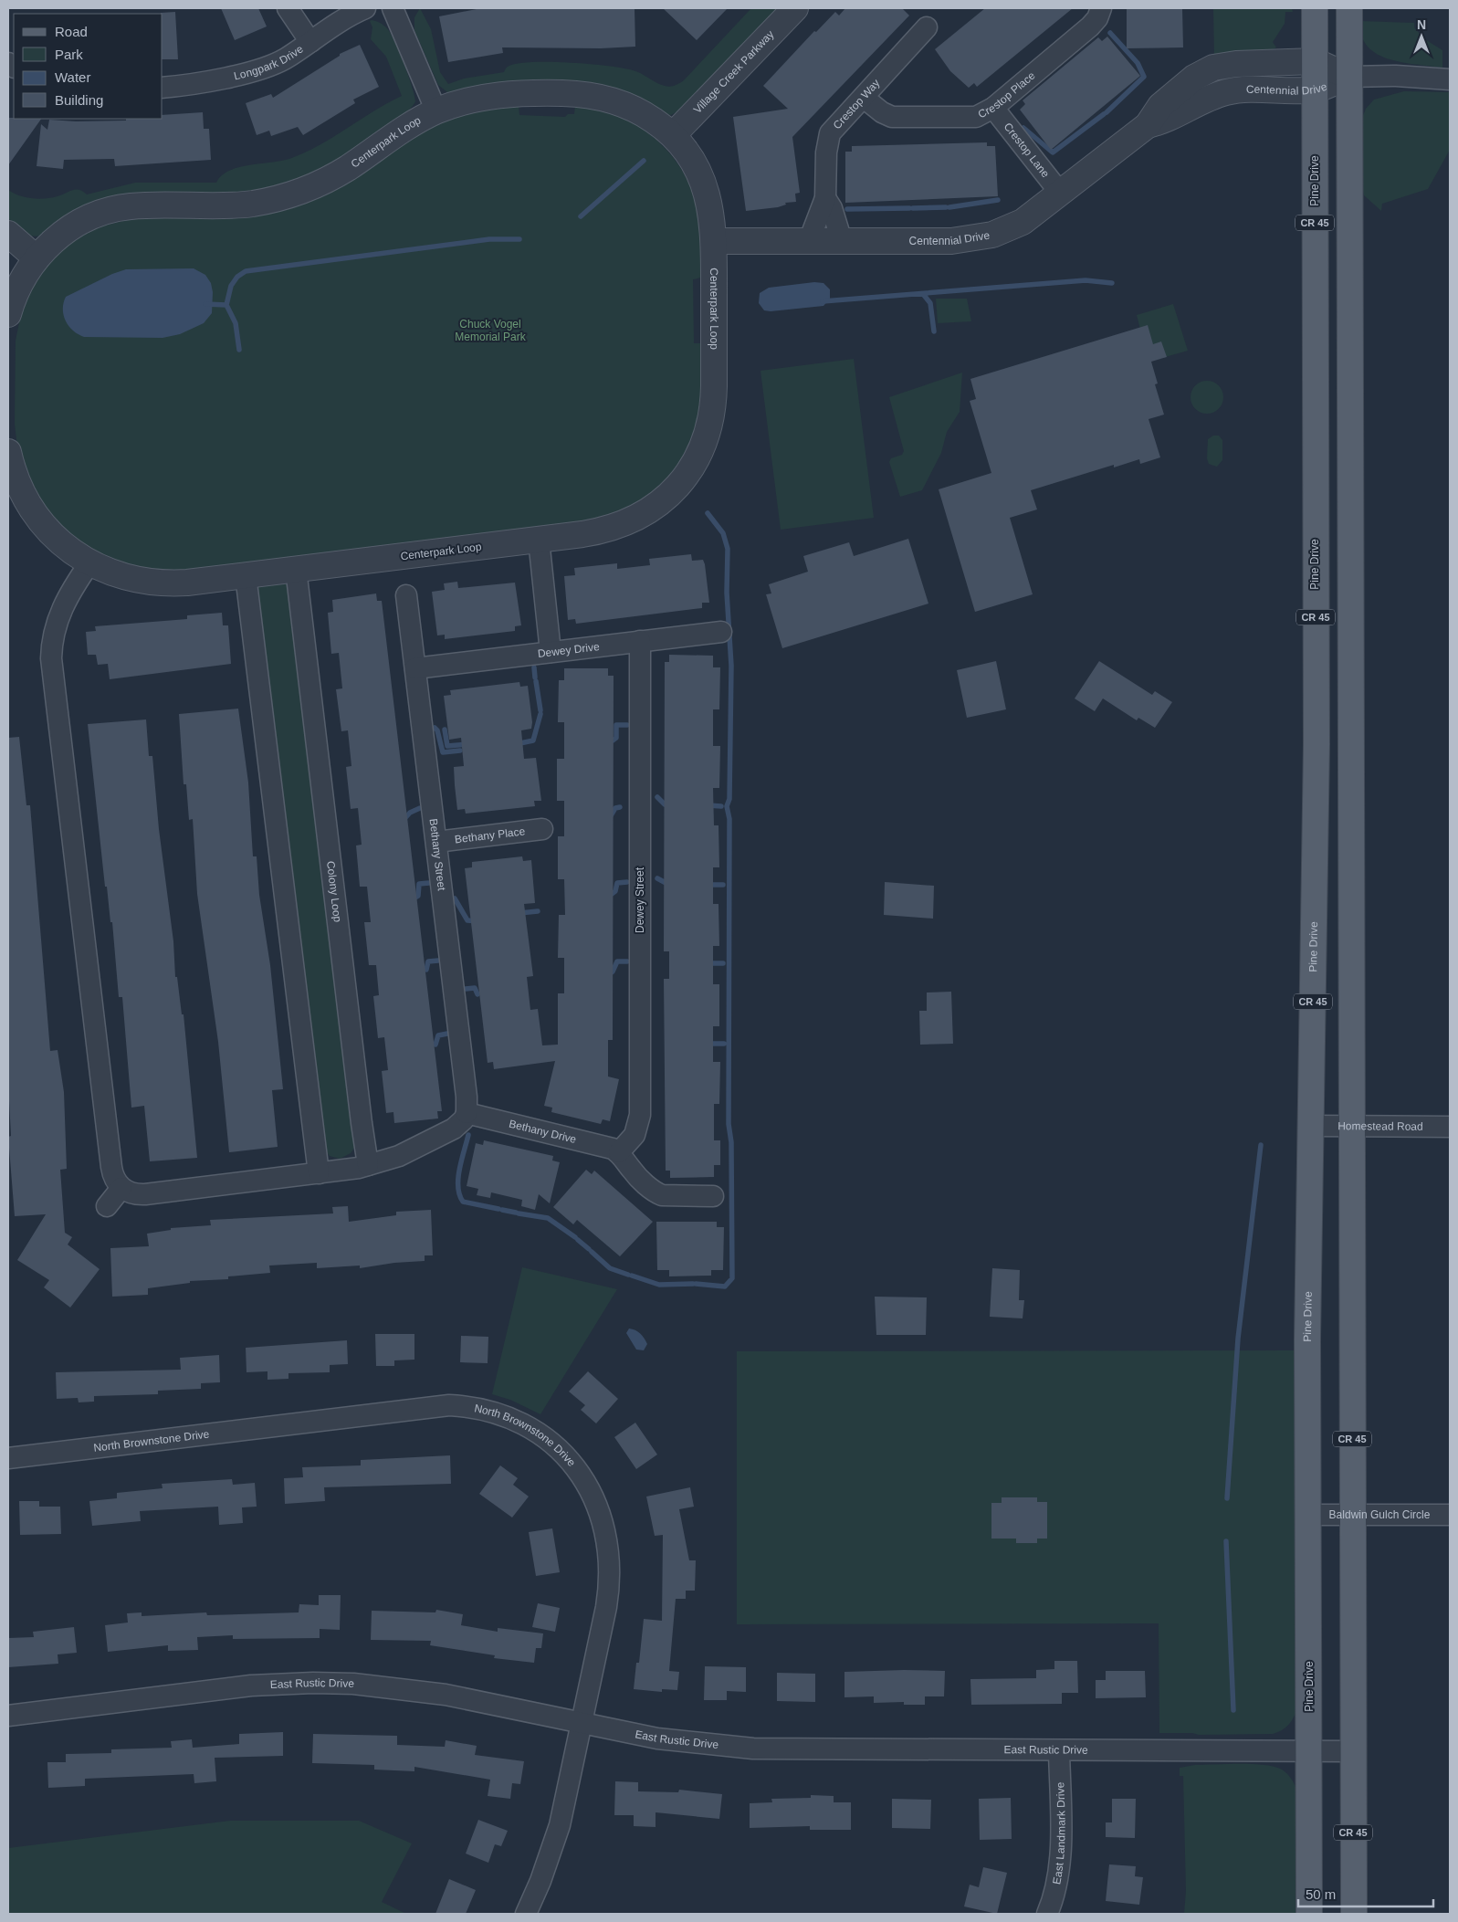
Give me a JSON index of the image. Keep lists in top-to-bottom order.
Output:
{
  "streets": {
    "main road": ["Pine Drive", "CR 45"],
    "street": [
      "Longpark Drive",
      "Village Creek Parkway",
      "Centennial Drive",
      "Crestop Place",
      "Crestop Way",
      "Centerpark Loop",
      "Crestop Lane",
      "Dewey Drive",
      "Bethany Place",
      "Bethany Street",
      "Colony Loop",
      "Dewey Street",
      "Homestead Road",
      "Bethany Drive",
      "North Brownstone Drive",
      "Baldwin Gulch Circle",
      "East Rustic Drive",
      "East Landmark Drive"
    ]
  },
  "crossings": [
    ["Village Creek Parkway", "Centerpark Loop"],
    ["Centennial Drive", "Crestop Way"],
    ["Centennial Drive", "Centerpark Loop"],
    ["Centennial Drive", "Crestop Lane"],
    ["Centennial Drive", "Pine Drive"],
    ["Centennial Drive", "CR 45"],
    ["Crestop Place", "Crestop Way"],
    ["Crestop Place", "Crestop Lane"],
    ["Centerpark Loop", "Colony Loop"],
    ["Pine Drive", "Homestead Road"],
    ["Pine Drive", "Baldwin Gulch Circle"],
    ["Pine Drive", "East Rustic Drive"],
    ["CR 45", "Homestead Road"],
    ["CR 45", "Baldwin Gulch Circle"],
    ["CR 45", "East Rustic Drive"],
    ["Dewey Drive", "Bethany Street"],
    ["Dewey Drive", "Dewey Street"],
    ["Bethany Place", "Bethany Street"],
    ["Bethany Street", "Bethany Drive"],
    ["Dewey Street", "Bethany Drive"],
    ["North Brownstone Drive", "East Rustic Drive"],
    ["East Rustic Drive", "East Landmark Drive"]
  ],
  "parks": ["Chuck Vogel Memorial Park"],
  "legend": [
    "Road",
    "Park",
    "Water",
    "Building"
  ],
  "scale_bar": "50 m",
  "north": "top"
}
